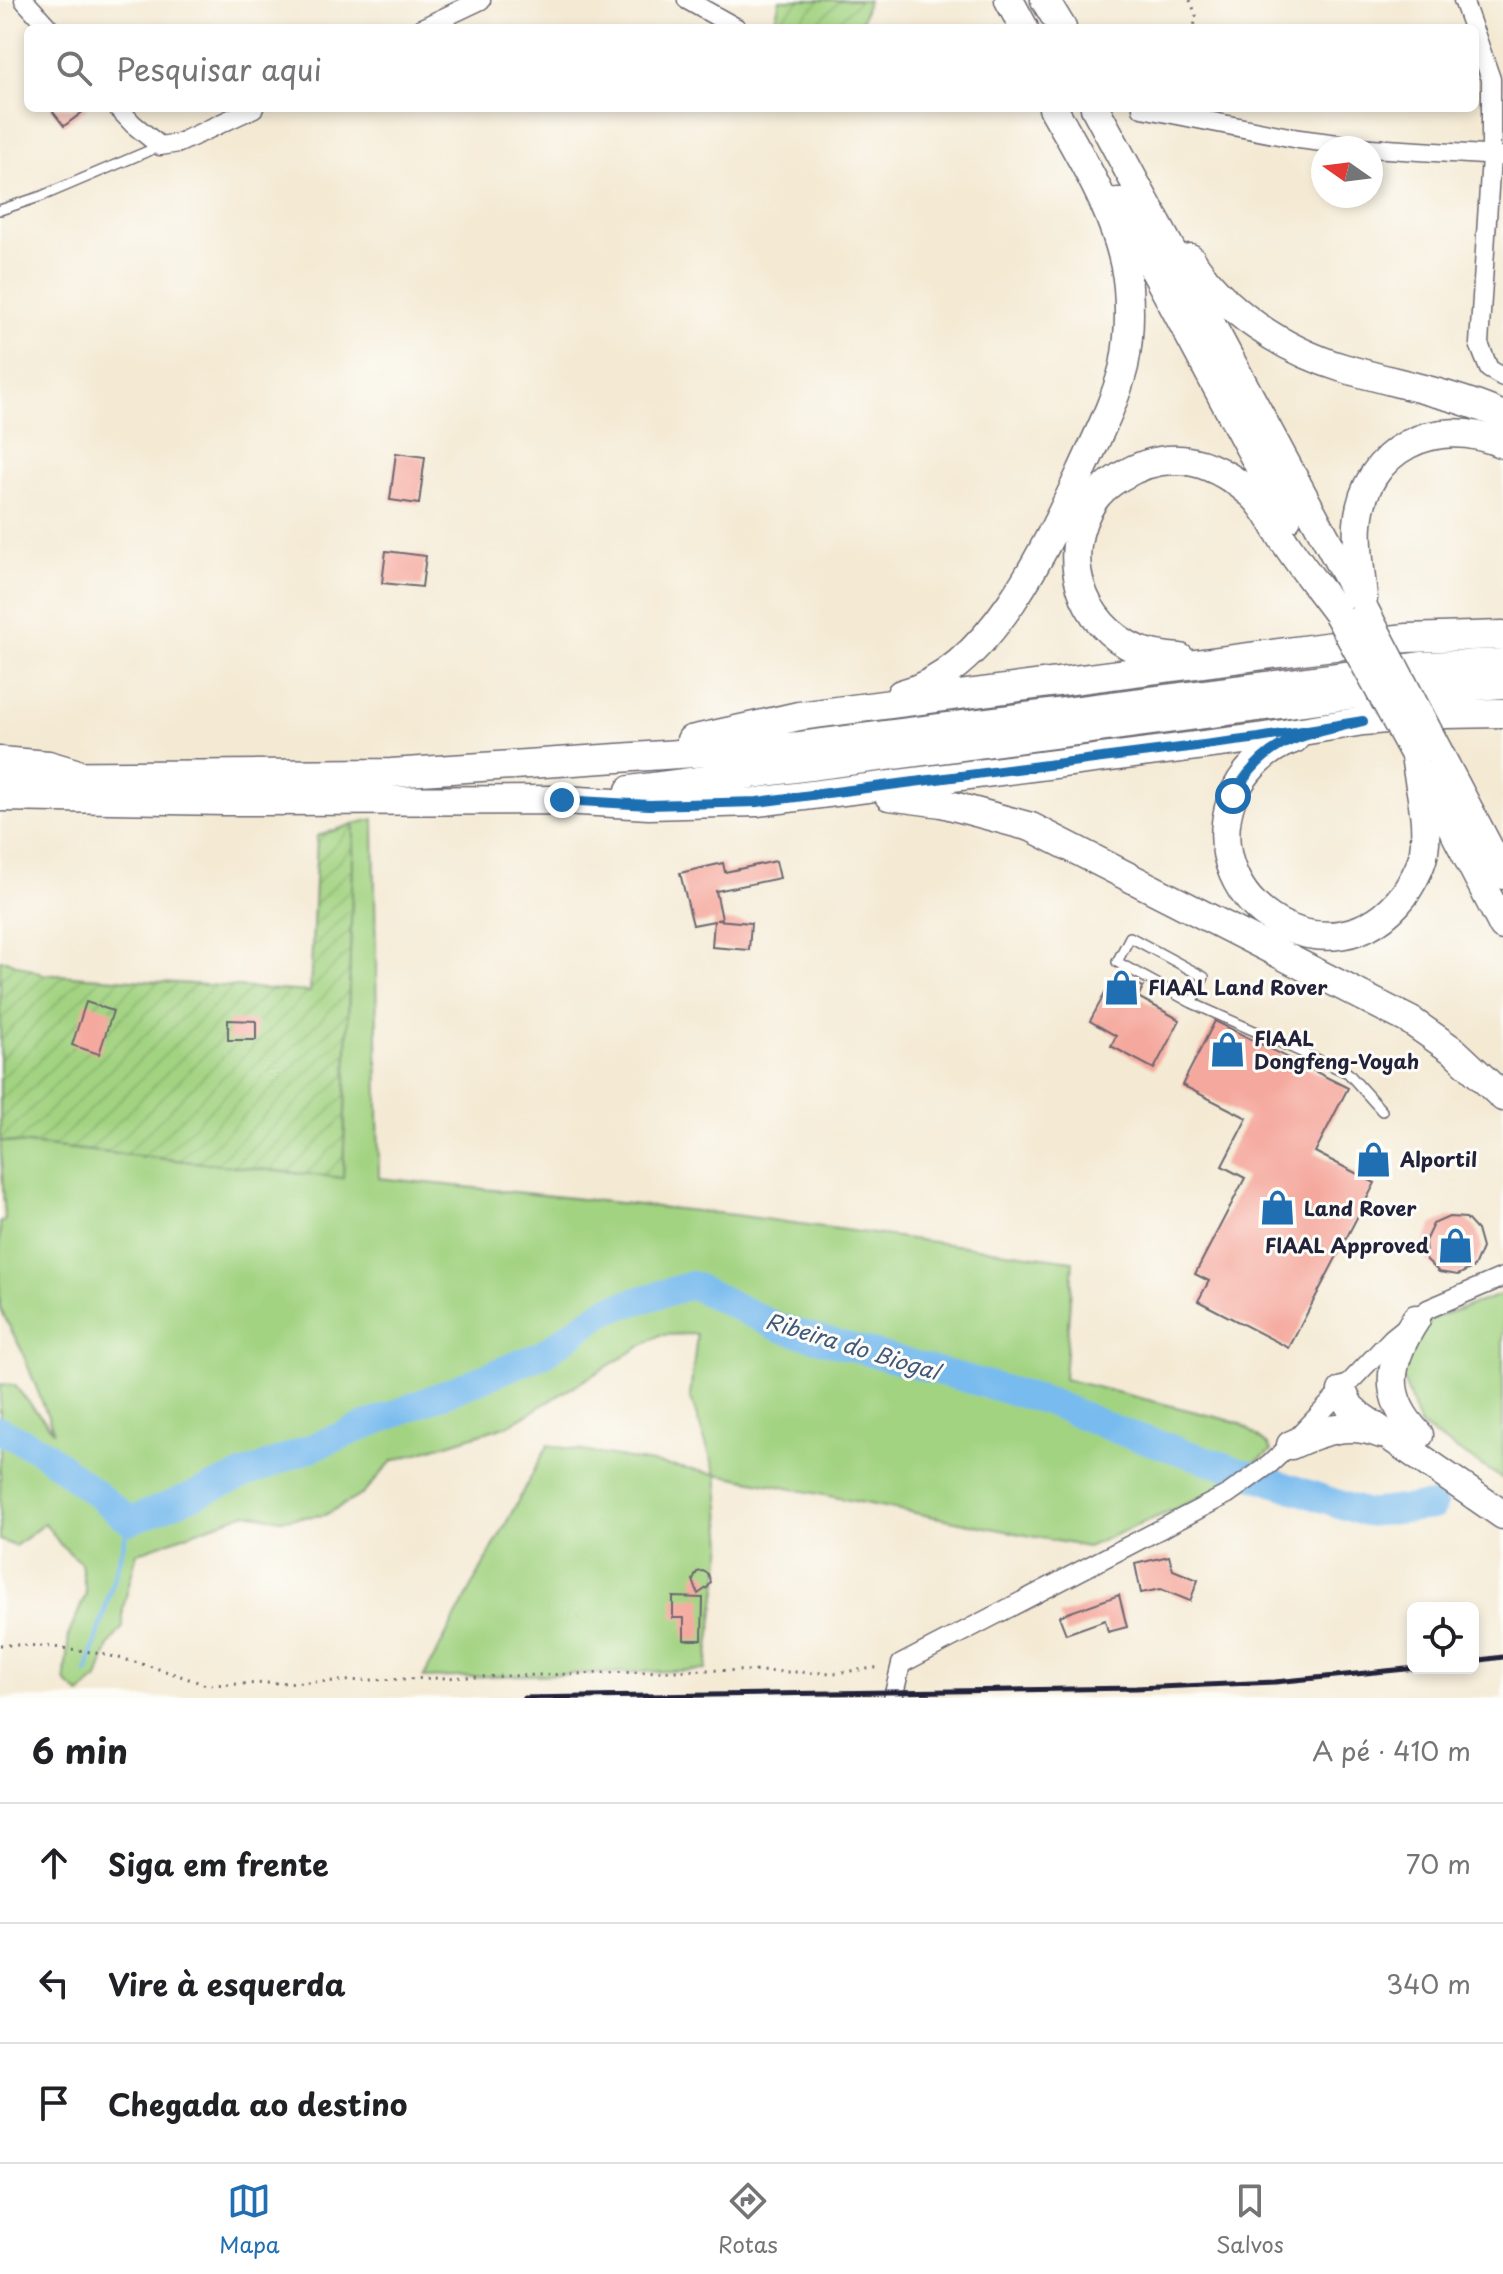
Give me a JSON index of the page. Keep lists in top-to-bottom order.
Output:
{
  "water": ["Ribeira do Biogal"],
  "places": {
    "shop": [
      "FIAAL Land Rover",
      "FIAAL Dongfeng-Voyah",
      "Alportil",
      "Land Rover",
      "FIAAL Approved"
    ]
  },
  "north": "left",
  "page": {
    "search": "Pesquisar aqui",
    "heading": ["6 min", "A pé · 410 m"],
    "list": [
      ["Siga em frente", "70 m"],
      ["Vire à esquerda", "340 m"],
      "Chegada ao destino"
    ],
    "nav": ["Mapa", "Rotas", "Salvos"]
  }
}
